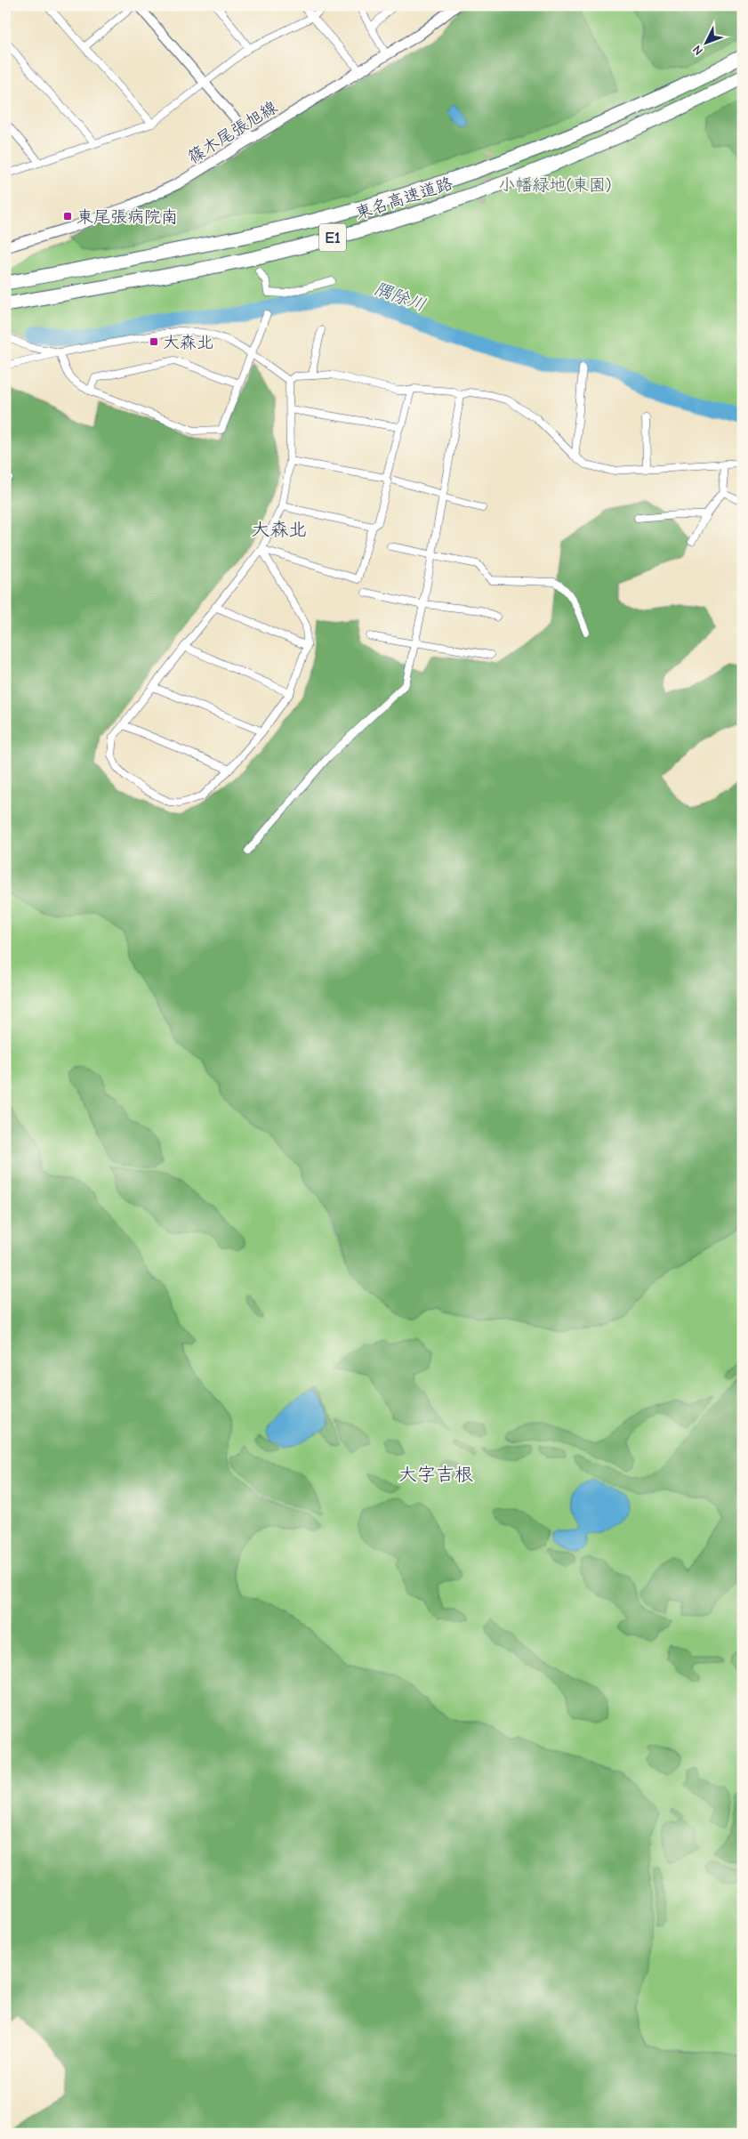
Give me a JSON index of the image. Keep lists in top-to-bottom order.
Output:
{
  "streets": {
    "highway": ["東名高速道路", "E1"],
    "main road": ["篠木尾張旭線"]
  },
  "districts": ["大森北", "大字吉根"],
  "water": ["隅除川"],
  "parks": ["小幡緑地(東園)"],
  "places": {
    "transit": ["東尾張病院南", "大森北"]
  },
  "north": "bottom left"
}
